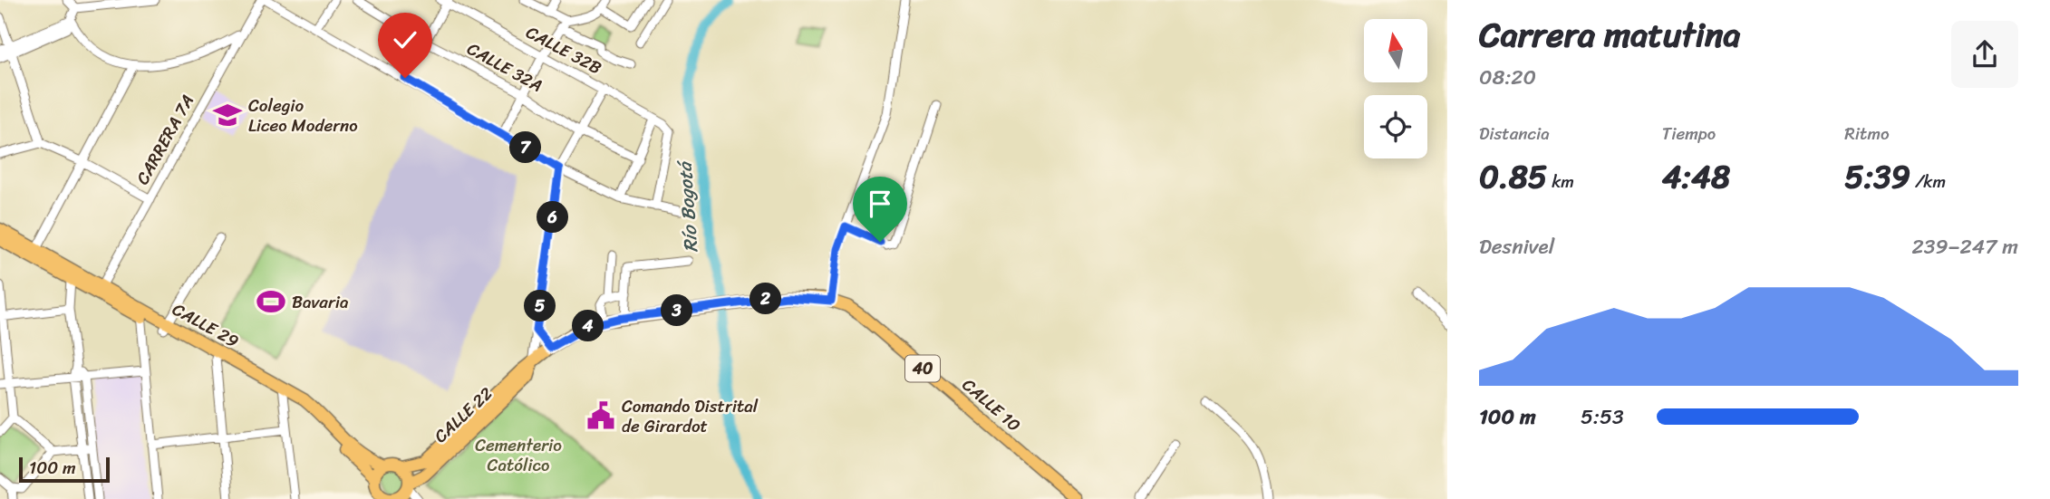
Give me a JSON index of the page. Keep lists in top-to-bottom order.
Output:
{
  "streets": {
    "main road": [
      "CALLE 29",
      "40",
      "CALLE 10",
      "CALLE 22"
    ],
    "street": ["CALLE 32B", "CALLE 32A", "CARRERA 7A"]
  },
  "crossings": [
    ["CARRERA 7A", "CALLE 29"],
    ["CALLE 29", "40"],
    ["CALLE 29", "CALLE 22"],
    ["40", "CALLE 22"],
    ["CALLE 10", "CALLE 22"]
  ],
  "water": ["Río Bogotá"],
  "parks": ["Cementerio Católico"],
  "places": {
    "school or university": ["Colegio Liceo Moderno"],
    "sports": ["Bavaria"],
    "public building": ["Comando Distrital de Girardot"]
  },
  "scale_bar": "100 m",
  "north": "top",
  "page": {
    "heading": ["Carrera matutina", "08:20"],
    "stats": [
      ["Distancia", "0.85 km"],
      ["Tiempo", "4:48"],
      ["Ritmo", "5:39 /km"]
    ],
    "pins": [
      "7",
      "6",
      "2",
      "5",
      "3",
      "4"
    ],
    "chart": ["Desnivel", "239–247 m"],
    "list": [
      {
        "name": "100 m",
        "note": "5:53"
      }
    ],
    "scale": "100 m"
  }
}
